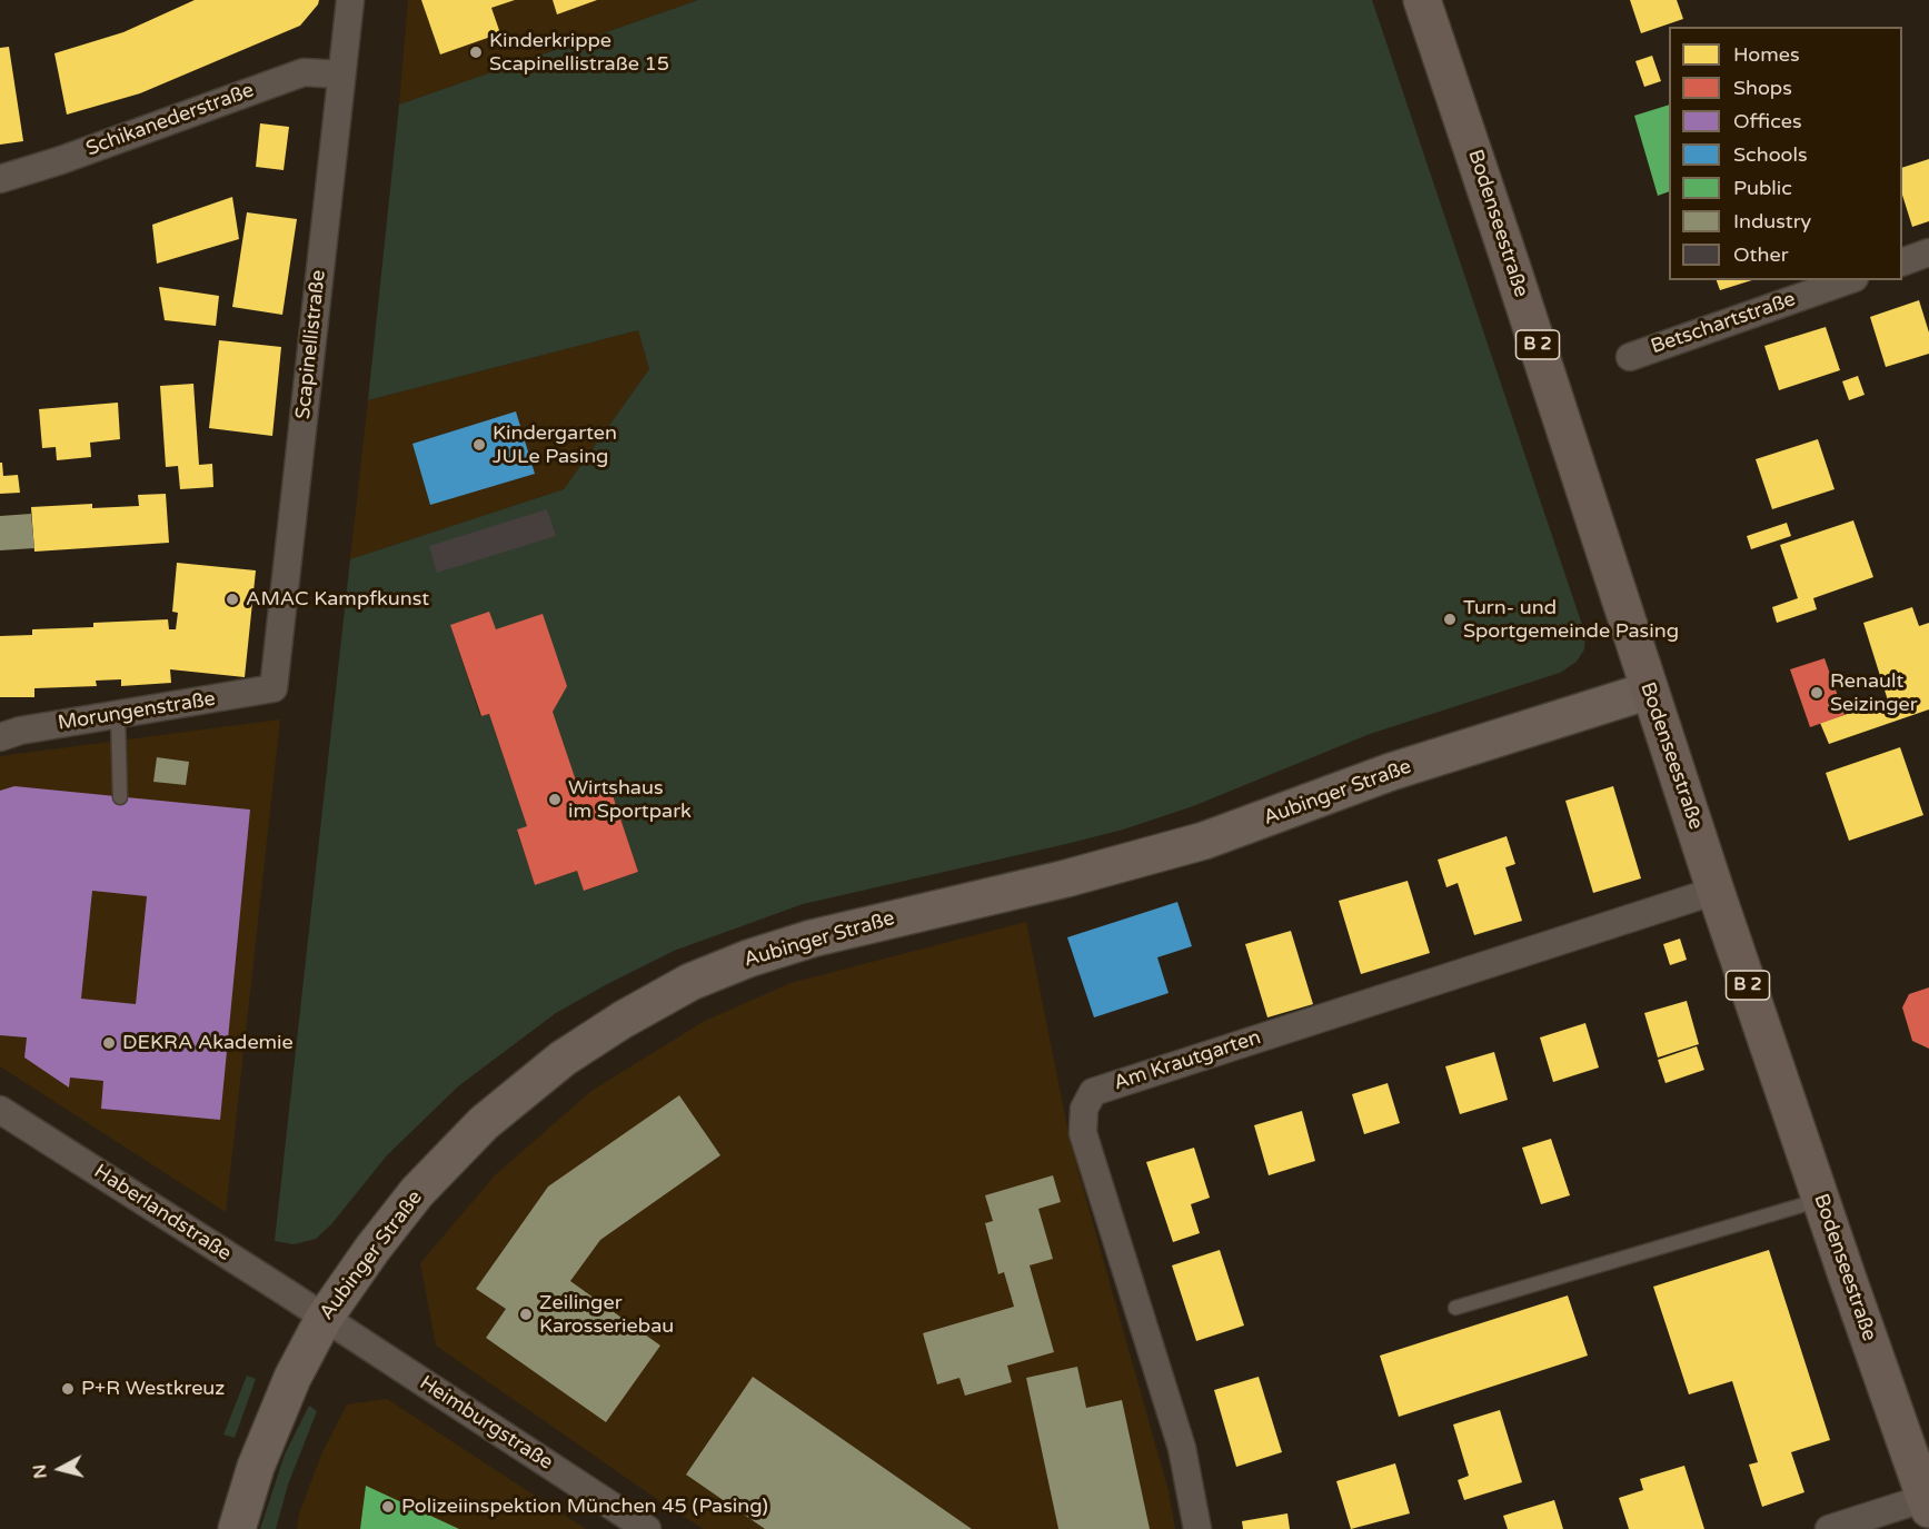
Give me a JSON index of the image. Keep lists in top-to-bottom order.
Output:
{
  "streets": {
    "main road": ["Bodenseestraße", "B 2", "Aubinger Straße"],
    "street": [
      "Schikanederstraße",
      "Betschartstraße",
      "Scapinellistraße",
      "Morungenstraße",
      "Am Krautgarten",
      "Haberlandstraße",
      "Heimburgstraße"
    ]
  },
  "crossings": [
    ["Schikanederstraße", "Scapinellistraße"],
    ["Bodenseestraße", "Aubinger Straße"],
    ["Bodenseestraße", "Am Krautgarten"],
    ["Scapinellistraße", "Morungenstraße"],
    ["Aubinger Straße", "Haberlandstraße"],
    ["Aubinger Straße", "Heimburgstraße"],
    ["Haberlandstraße", "Heimburgstraße"]
  ],
  "places": [
    "Kinderkrippe Scapinellistraße 15",
    "Kindergarten JULe Pasing",
    "AMAC Kampfkunst",
    "Turn- und Sportgemeinde Pasing",
    "Renault Seizinger",
    "Wirtshaus im Sportpark",
    "DEKRA Akademie",
    "Zeilinger Karosseriebau",
    "P+R Westkreuz",
    "Polizeiinspektion München 45 (Pasing)"
  ],
  "legend": [
    "Homes",
    "Shops",
    "Offices",
    "Schools",
    "Public",
    "Industry",
    "Other"
  ],
  "north": "left"
}
